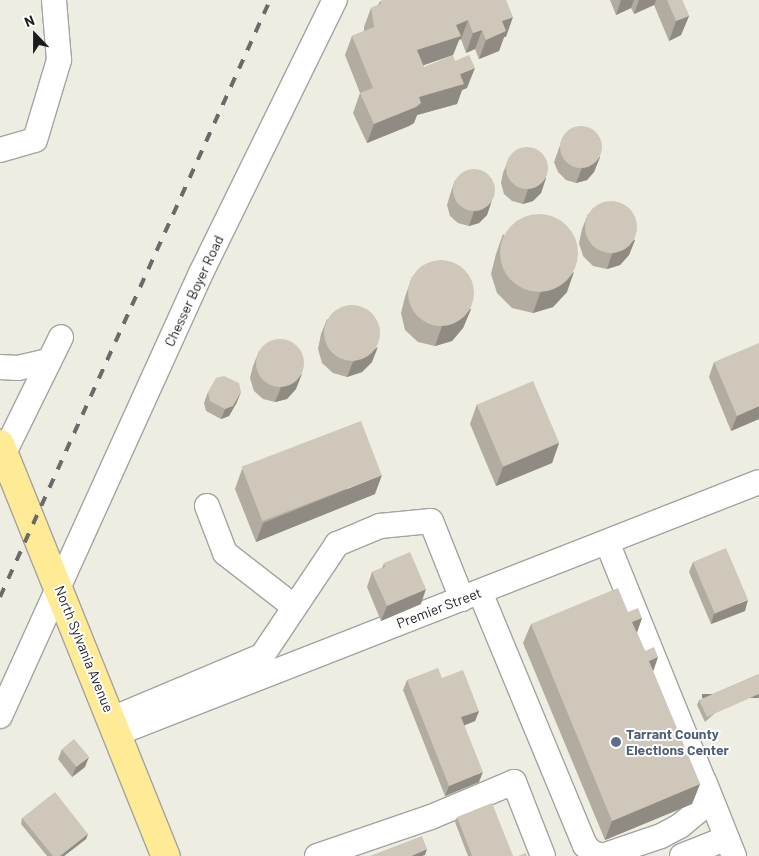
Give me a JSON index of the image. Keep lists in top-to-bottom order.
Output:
{
  "streets": {
    "main road": ["North Sylvania Avenue"],
    "street": ["Chesser Boyer Road", "Premier Street"]
  },
  "crossings": [
    ["Chesser Boyer Road", "North Sylvania Avenue"],
    ["Premier Street", "North Sylvania Avenue"]
  ],
  "places": ["Tarrant County Elections Center"],
  "north": "top"
}
